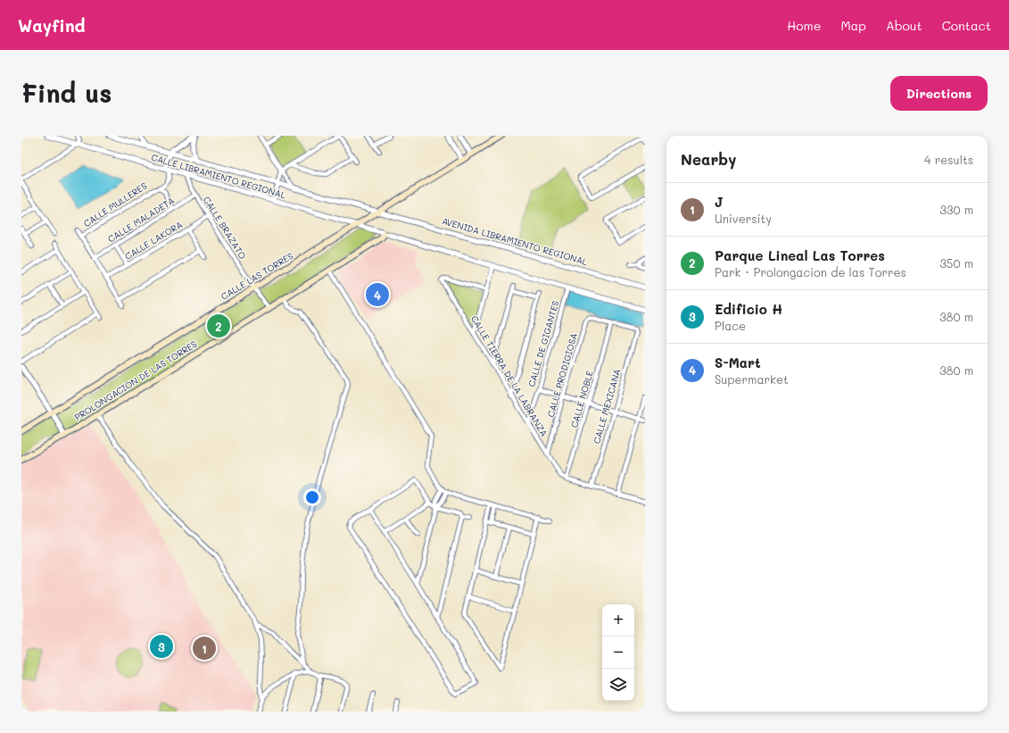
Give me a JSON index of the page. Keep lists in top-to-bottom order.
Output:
{
  "streets": {
    "main road": ["CALLE LAS TORRES", "PROLONGACION DE LAS TORRES"],
    "street": [
      "CALLE LIBRAMIENTO REGIONAL",
      "CALLE MULLERES",
      "CALLE MALADETA",
      "CALLE BRAZATO",
      "CALLE LAKORA",
      "AVENIDA LIBRAMIENTO REGIONAL",
      "CALLE DE GIGANTES",
      "CALLE PRODIGIOSA",
      "CALLE TIERRA DE LA LABRANZA",
      "CALLE NOBLE",
      "CALLE MEXICANA"
    ]
  },
  "crossings": [
    ["CALLE LIBRAMIENTO REGIONAL", "CALLE BRAZATO"],
    ["CALLE LIBRAMIENTO REGIONAL", "AVENIDA LIBRAMIENTO REGIONAL"],
    ["CALLE LIBRAMIENTO REGIONAL", "CALLE LAS TORRES"],
    ["CALLE LIBRAMIENTO REGIONAL", "PROLONGACION DE LAS TORRES"],
    ["CALLE MALADETA", "CALLE BRAZATO"],
    ["CALLE BRAZATO", "CALLE LAKORA"],
    ["CALLE BRAZATO", "CALLE LAS TORRES"],
    ["CALLE BRAZATO", "PROLONGACION DE LAS TORRES"],
    ["AVENIDA LIBRAMIENTO REGIONAL", "CALLE LAS TORRES"],
    ["CALLE DE GIGANTES", "CALLE TIERRA DE LA LABRANZA"],
    ["CALLE PRODIGIOSA", "CALLE TIERRA DE LA LABRANZA"],
    ["CALLE PRODIGIOSA", "CALLE NOBLE"],
    ["CALLE PRODIGIOSA", "CALLE MEXICANA"],
    ["CALLE TIERRA DE LA LABRANZA", "CALLE NOBLE"],
    ["CALLE NOBLE", "CALLE MEXICANA"]
  ],
  "page": {
    "header": "Wayfind",
    "nav": [
      "Home",
      "Map",
      "About",
      "Contact"
    ],
    "buttons": "Directions",
    "title": "Find us",
    "heading": ["Nearby", "4 results"],
    "list": [
      {
        "mark": "1",
        "name": "J",
        "note": "University",
        "value": "330 m"
      },
      {
        "mark": "2",
        "name": "Parque Lineal Las Torres",
        "note": "Park · Prolongacion de las Torres",
        "value": "350 m"
      },
      {
        "mark": "3",
        "name": "Edificio H",
        "note": "Place",
        "value": "380 m"
      },
      {
        "mark": "4",
        "name": "S-Mart",
        "note": "Supermarket",
        "value": "380 m"
      }
    ],
    "pins": [
      "4",
      "2",
      "3",
      "1"
    ],
    "map_buttons": ["+", "−"]
  }
}
